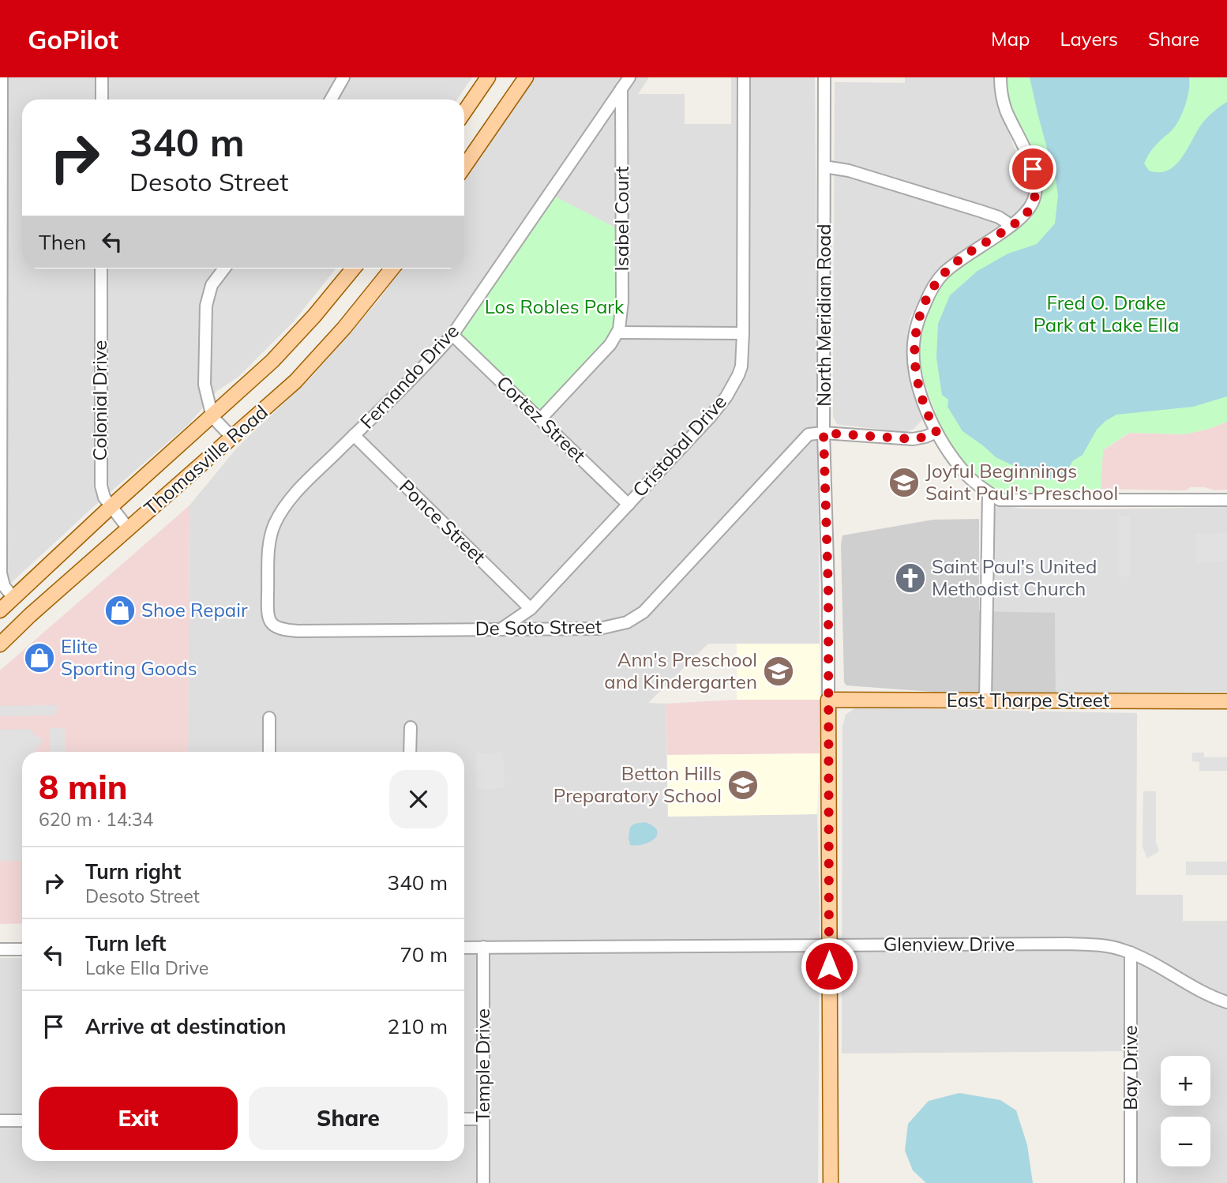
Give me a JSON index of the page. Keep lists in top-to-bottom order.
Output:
{
  "streets": {
    "main road": ["North Meridian Road", "Thomasville Road", "East Tharpe Street"],
    "street": [
      "Isabel Court",
      "Fernando Drive",
      "Colonial Drive",
      "Cortez Street",
      "Cristobal Drive",
      "Ponce Street",
      "De Soto Street",
      "Glenview Drive",
      "Temple Drive",
      "Bay Drive"
    ]
  },
  "crossings": [
    ["Isabel Court", "Fernando Drive"],
    ["North Meridian Road", "De Soto Street"],
    ["North Meridian Road", "East Tharpe Street"],
    ["North Meridian Road", "Glenview Drive"],
    ["Fernando Drive", "Cortez Street"],
    ["Fernando Drive", "Ponce Street"],
    ["Fernando Drive", "De Soto Street"],
    ["Colonial Drive", "Thomasville Road"],
    ["Cortez Street", "Cristobal Drive"],
    ["Cristobal Drive", "Ponce Street"],
    ["Cristobal Drive", "De Soto Street"],
    ["Glenview Drive", "Temple Drive"],
    ["Glenview Drive", "Bay Drive"]
  ],
  "parks": ["Fred O. Drake Park at Lake Ella", "Los Robles Park"],
  "places": {
    "school or university": ["Joyful Beginnings Saint Paul's Preschool", "Ann's Preschool and Kindergarten", "Betton Hills Preparatory School"],
    "church": ["Saint Paul's United Methodist Church"],
    "shop": ["Shoe Repair", "Elite Sporting Goods"]
  },
  "page": {
    "header": "GoPilot",
    "nav": ["Map", "Layers", "Share"],
    "turn": ["340 m", "Desoto Street"],
    "then": "Then",
    "heading": ["8 min", "620 m · 14:34"],
    "list": [
      {
        "name": "Turn right",
        "note": "Desoto Street",
        "value": "340 m"
      },
      {
        "name": "Turn left",
        "note": "Lake Ella Drive",
        "value": "70 m"
      },
      {
        "name": "Arrive at destination",
        "value": "210 m"
      }
    ],
    "map_buttons": ["+", "−"],
    "buttons": ["Exit", "Share"]
  }
}
